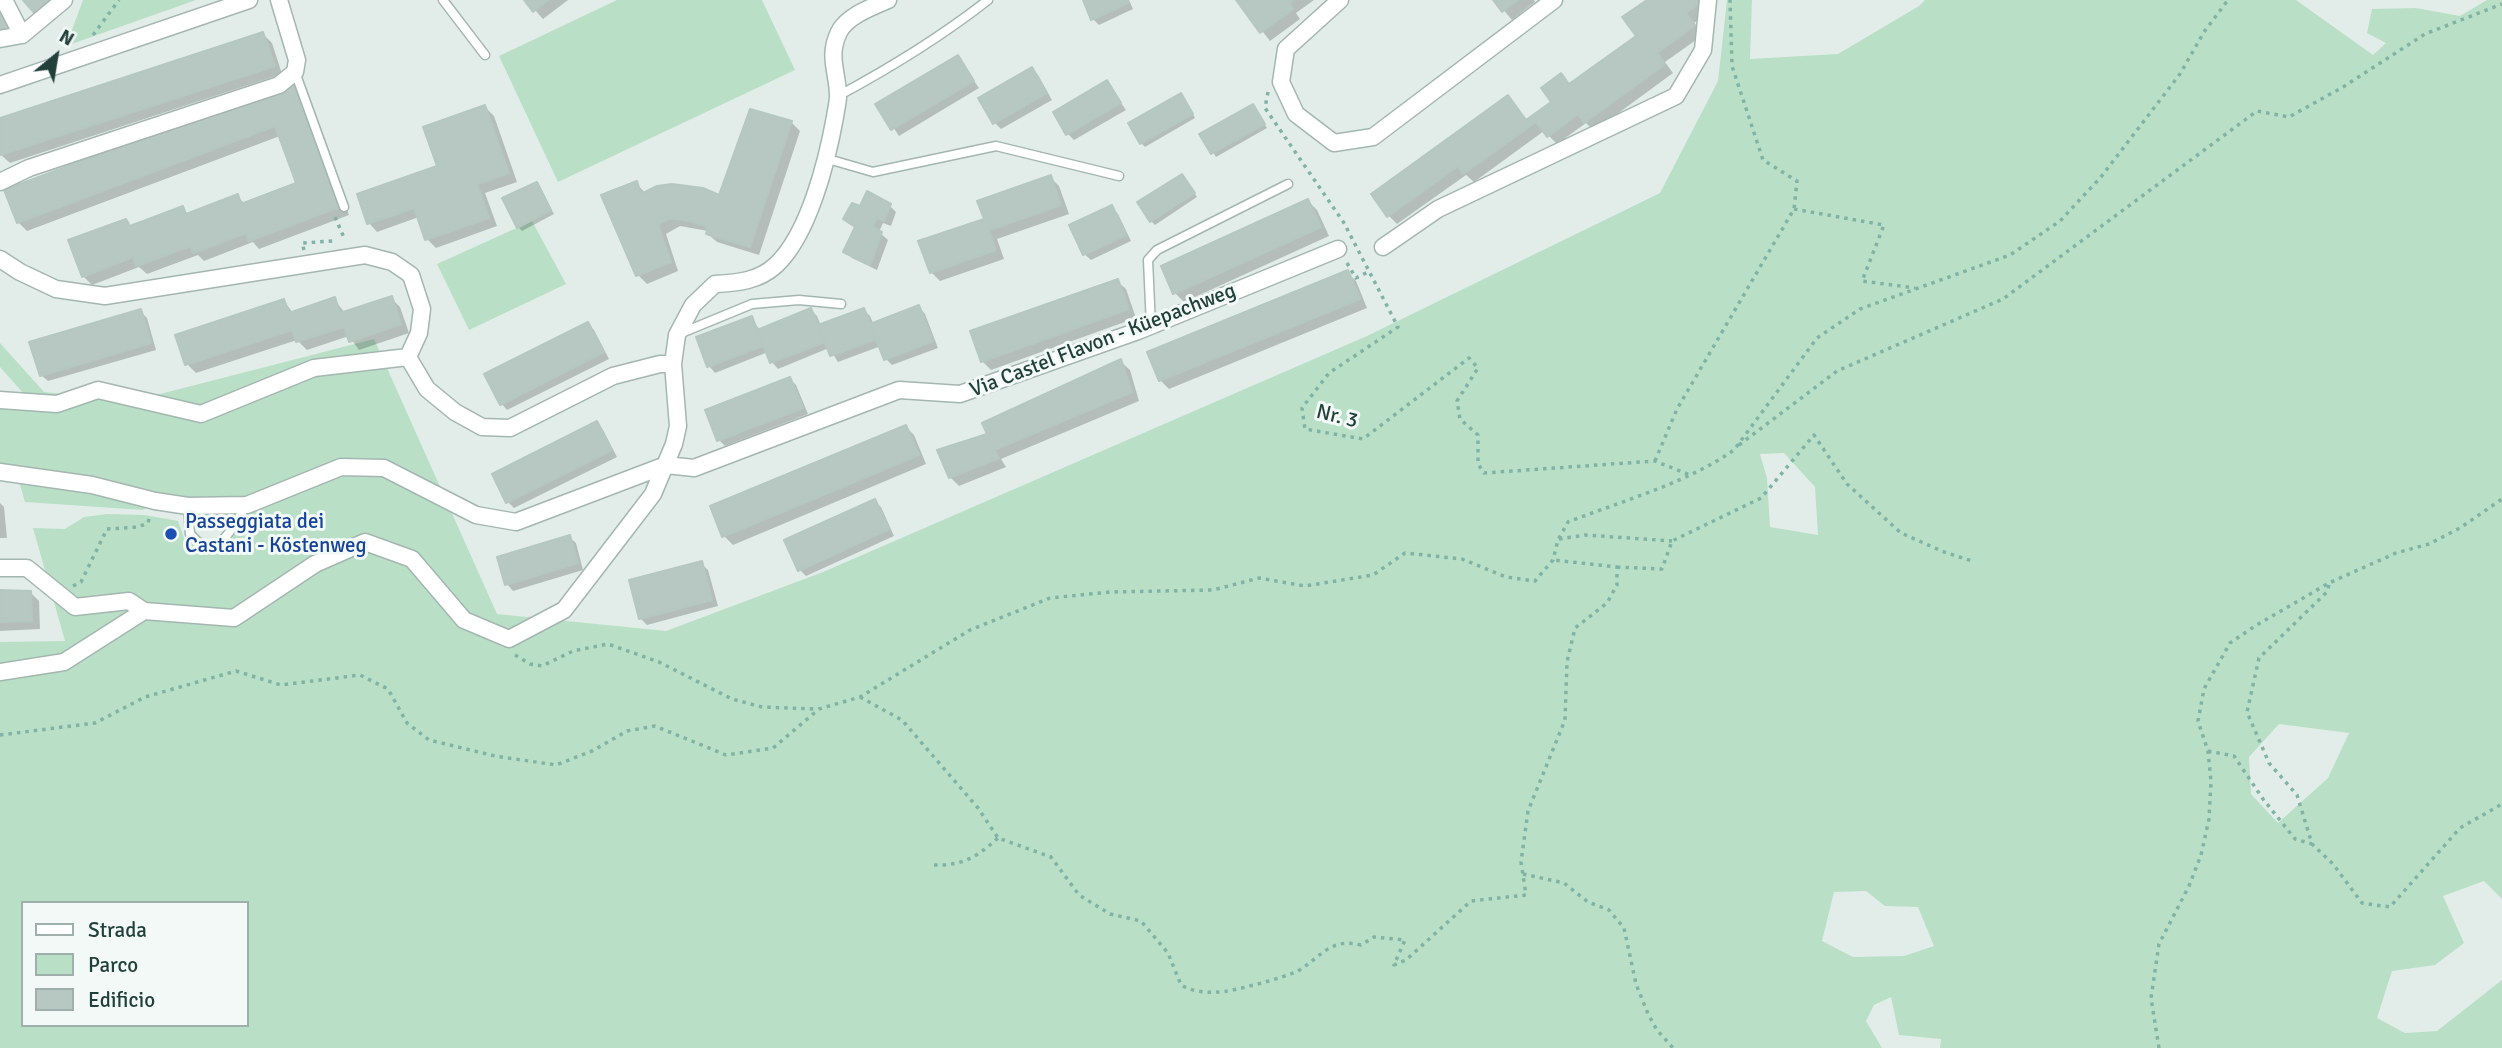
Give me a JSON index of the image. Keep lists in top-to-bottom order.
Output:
{
  "streets": {
    "street": ["Via Castel Flavon - Küepachweg"],
    "path": ["Nr. 3"]
  },
  "places": ["Passeggiata dei Castani - Köstenweg"],
  "legend": ["Strada", "Parco", "Edificio"],
  "north": "top right"
}
